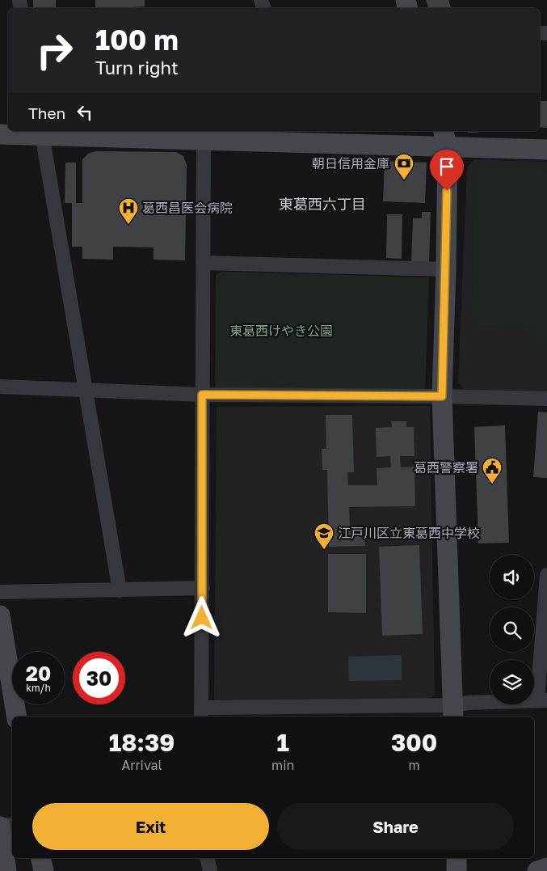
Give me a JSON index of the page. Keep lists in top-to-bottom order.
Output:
{
  "districts": ["東葛西六丁目"],
  "parks": ["東葛西けやき公園"],
  "places": {
    "bank": ["朝日信用金庫"],
    "hospital": ["葛西昌医会病院"],
    "public building": ["葛西警察署"],
    "school or university": ["江戸川区立東葛西中学校"]
  },
  "page": {
    "turn": ["100 m", "Turn right"],
    "then": "Then",
    "speed": "20 km/h",
    "limit": "30",
    "eta": [
      "18:39",
      "Arrival",
      "1",
      "min",
      "300",
      "m"
    ],
    "buttons": ["Exit", "Share"]
  }
}
